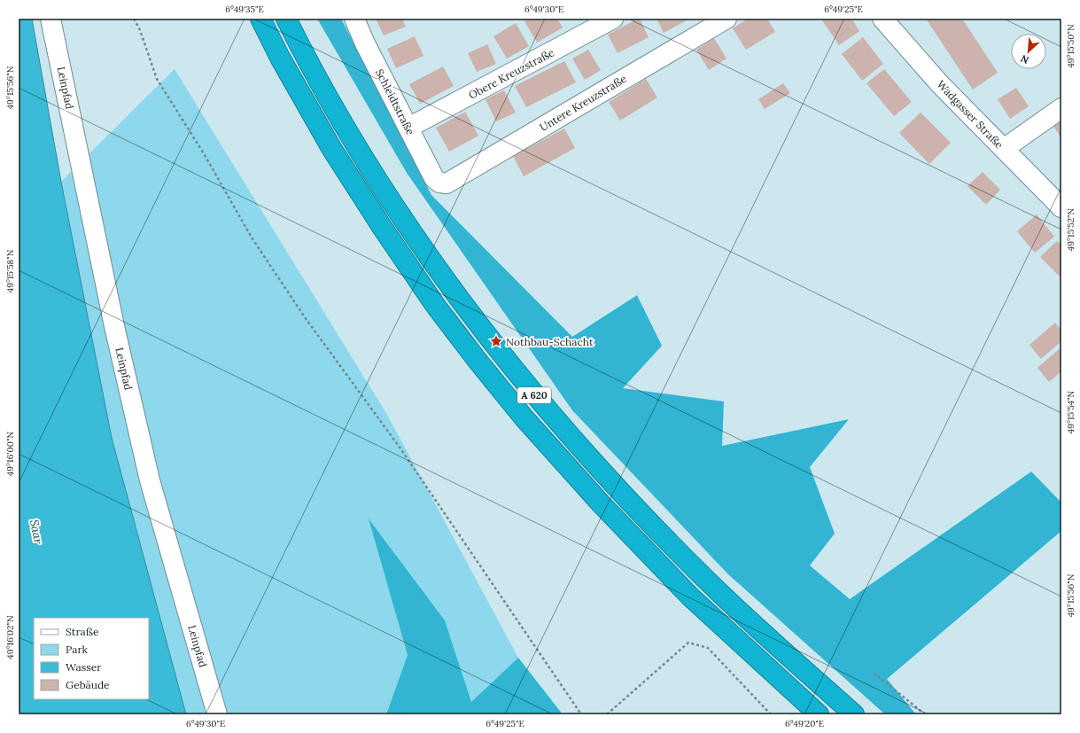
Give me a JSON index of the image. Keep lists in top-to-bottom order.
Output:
{
  "streets": {
    "highway": ["A 620"],
    "street": [
      "Obere Kreuzstraße",
      "Leinpfad",
      "Schleidtstraße",
      "Untere Kreuzstraße",
      "Wadgasser Straße"
    ]
  },
  "crossings": [
    ["Obere Kreuzstraße", "Schleidtstraße"],
    ["Schleidtstraße", "Untere Kreuzstraße"]
  ],
  "water": ["Saar"],
  "places": {
    "place": ["Nothbau-Schacht"]
  },
  "legend": [
    "Straße",
    "Park",
    "Wasser",
    "Gebäude"
  ],
  "north": "bottom left",
  "coordinates": [
    "6°49'35\"E",
    "6°49'30\"E",
    "6°49'25\"E",
    "49°15'50\"N",
    "49°15'56\"N",
    "49°15'52\"N",
    "49°15'58\"N",
    "49°15'54\"N",
    "49°16'00\"N",
    "49°16'02\"N",
    "6°49'20\"E"
  ]
}
